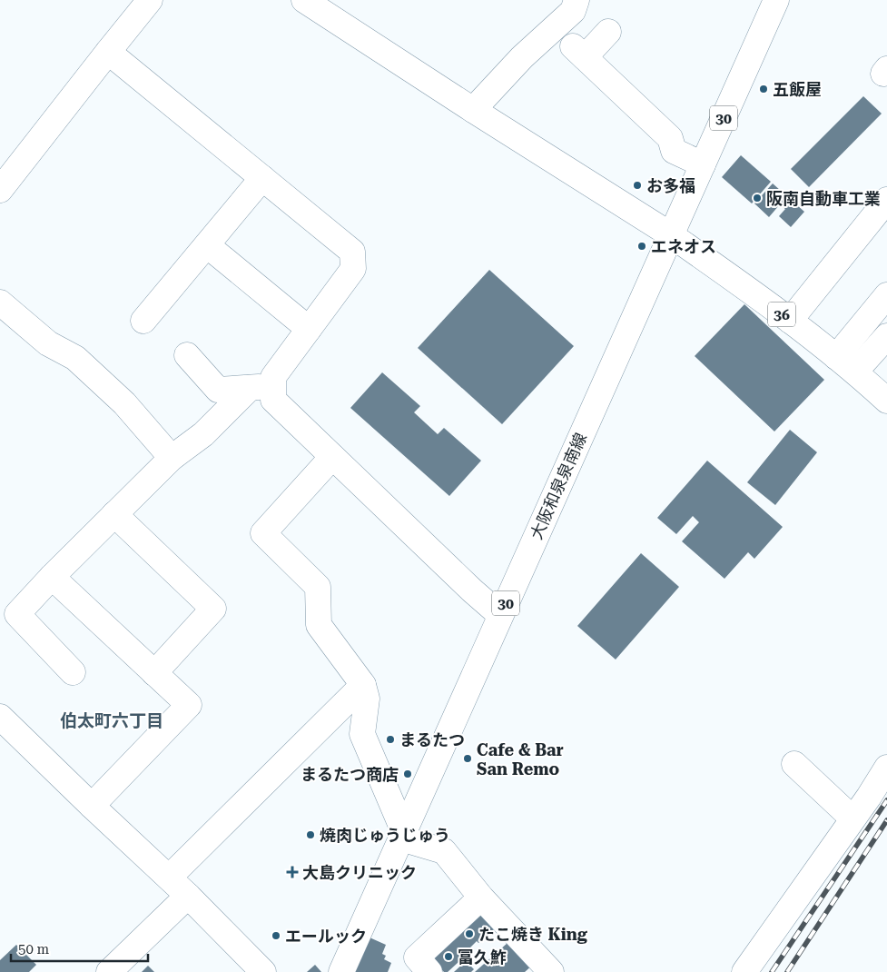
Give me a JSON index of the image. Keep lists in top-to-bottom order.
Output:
{
  "streets": {
    "street": ["30", "36", "大阪和泉泉南線"]
  },
  "crossings": [
    ["36", "大阪和泉泉南線"]
  ],
  "districts": ["伯太町六丁目"],
  "places": {
    "other": [
      "五飯屋",
      "お多福",
      "阪南自動車工業",
      "エネオス",
      "まるたつ",
      "Cafe & Bar San Remo",
      "まるたつ商店",
      "焼肉じゅうじゅう",
      "たこ焼き King",
      "エールック",
      "冨久鮓"
    ],
    "health": ["大島クリニック"]
  },
  "scale_bar": "50 m"
}
